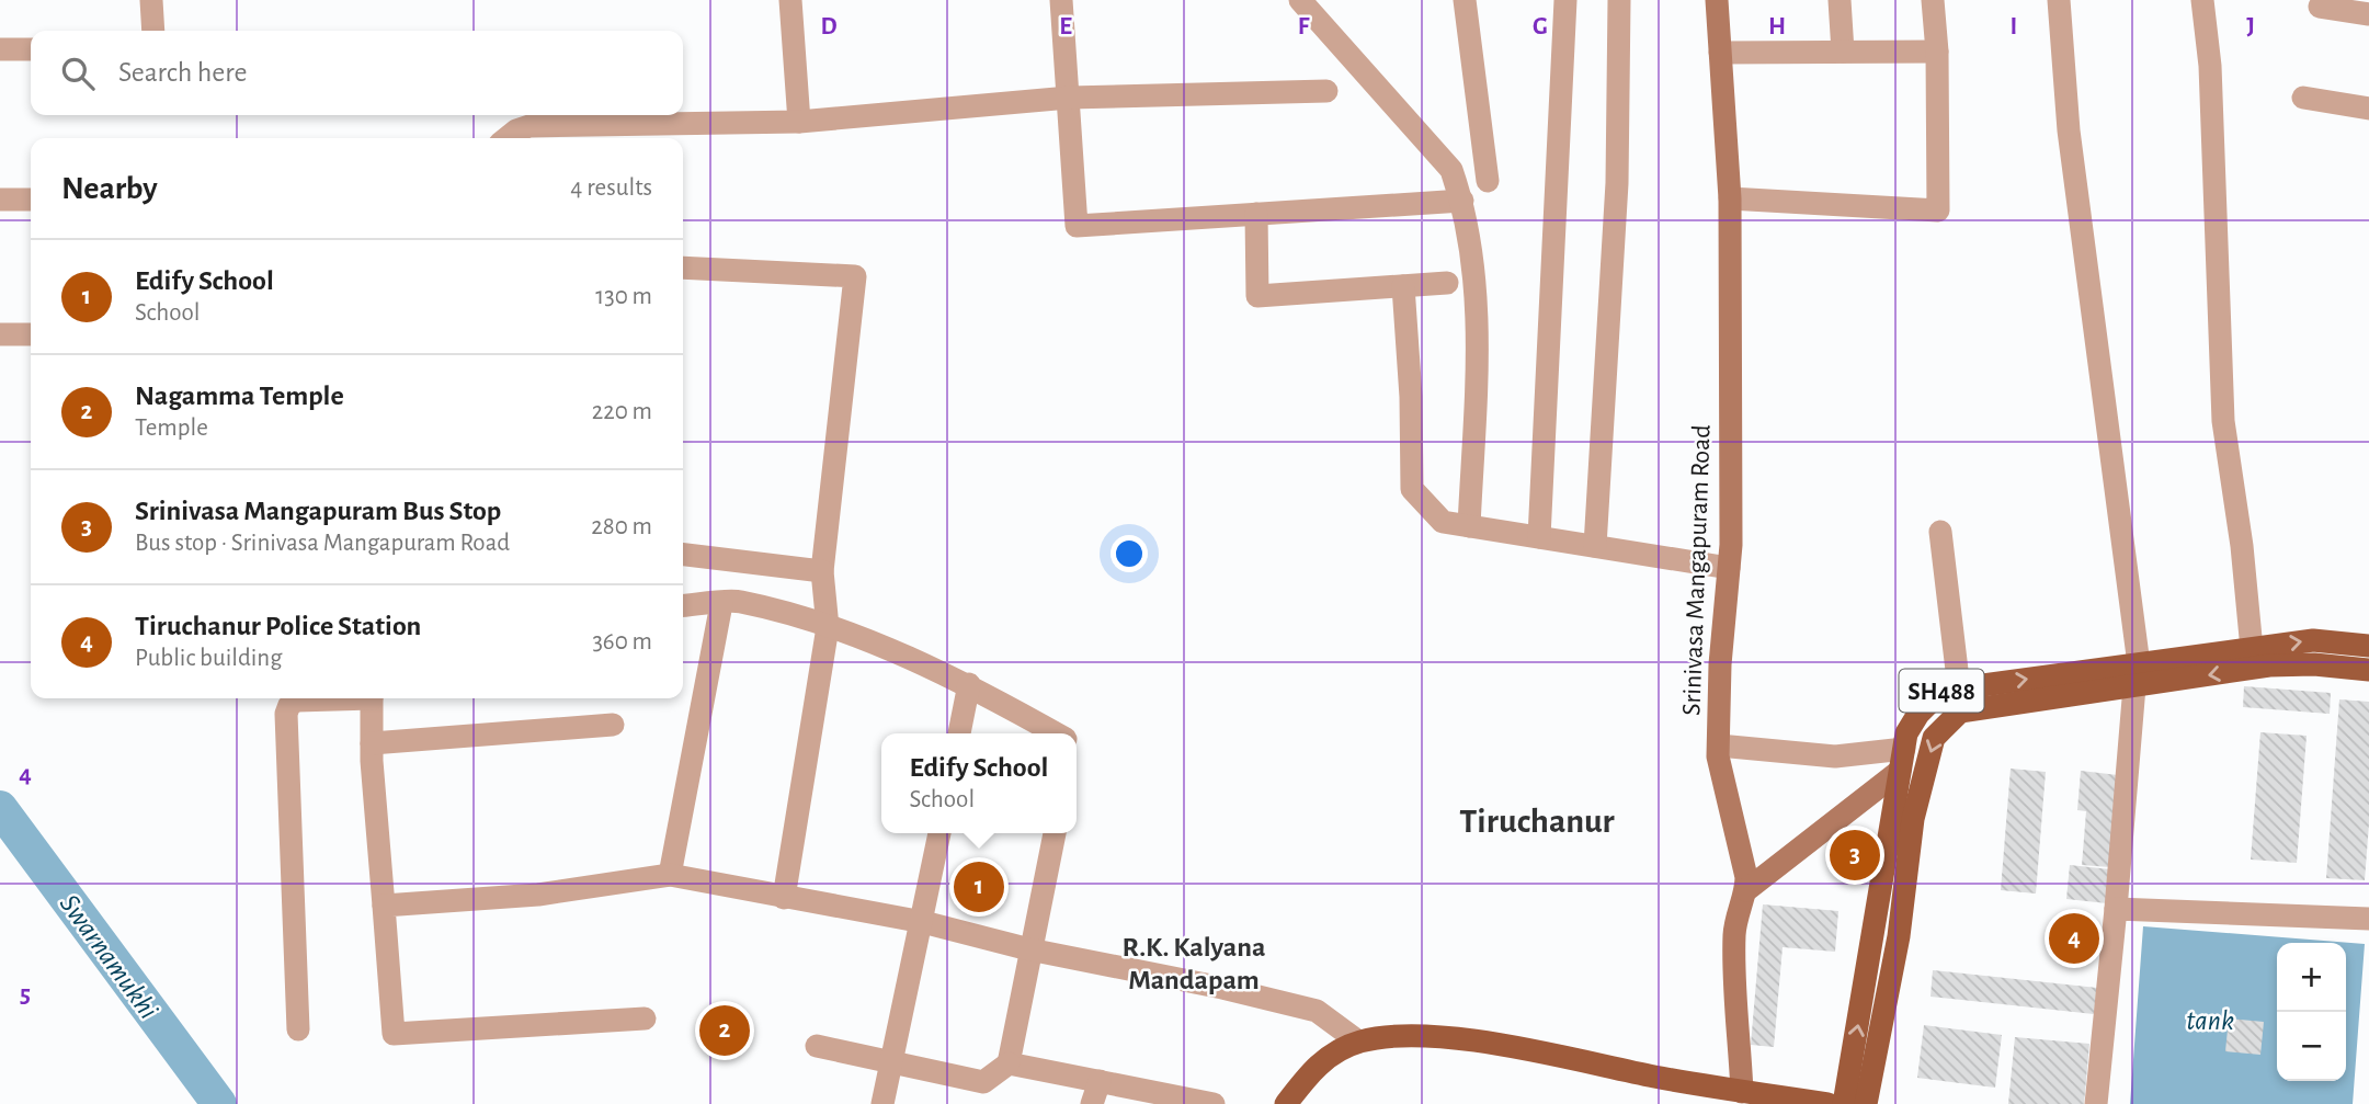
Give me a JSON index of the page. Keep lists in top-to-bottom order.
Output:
{
  "streets": {
    "main road": ["SH488"],
    "street": ["Srinivasa Mangapuram Road"]
  },
  "districts": ["Tiruchanur", "R.K. Kalyana Mandapam"],
  "water": ["Swarnamukhi", "tank"],
  "page": {
    "search": "Search here",
    "heading": ["Nearby", "4 results"],
    "list": [
      {
        "mark": "1",
        "name": "Edify School",
        "note": "School",
        "value": "130 m"
      },
      {
        "mark": "2",
        "name": "Nagamma Temple",
        "note": "Temple",
        "value": "220 m"
      },
      {
        "mark": "3",
        "name": "Srinivasa Mangapuram Bus Stop",
        "note": "Bus stop · Srinivasa Mangapuram Road",
        "value": "280 m"
      },
      {
        "mark": "4",
        "name": "Tiruchanur Police Station",
        "note": "Public building",
        "value": "360 m"
      }
    ],
    "popup": ["Edify School", "School"],
    "pins": [
      "3",
      "1",
      "4",
      "2"
    ],
    "map_buttons": ["+", "−"]
  },
  "grid": {
    "columns": [
      "D",
      "E",
      "F",
      "G",
      "H",
      "I",
      "J"
    ],
    "rows": ["4", "5"]
  }
}
